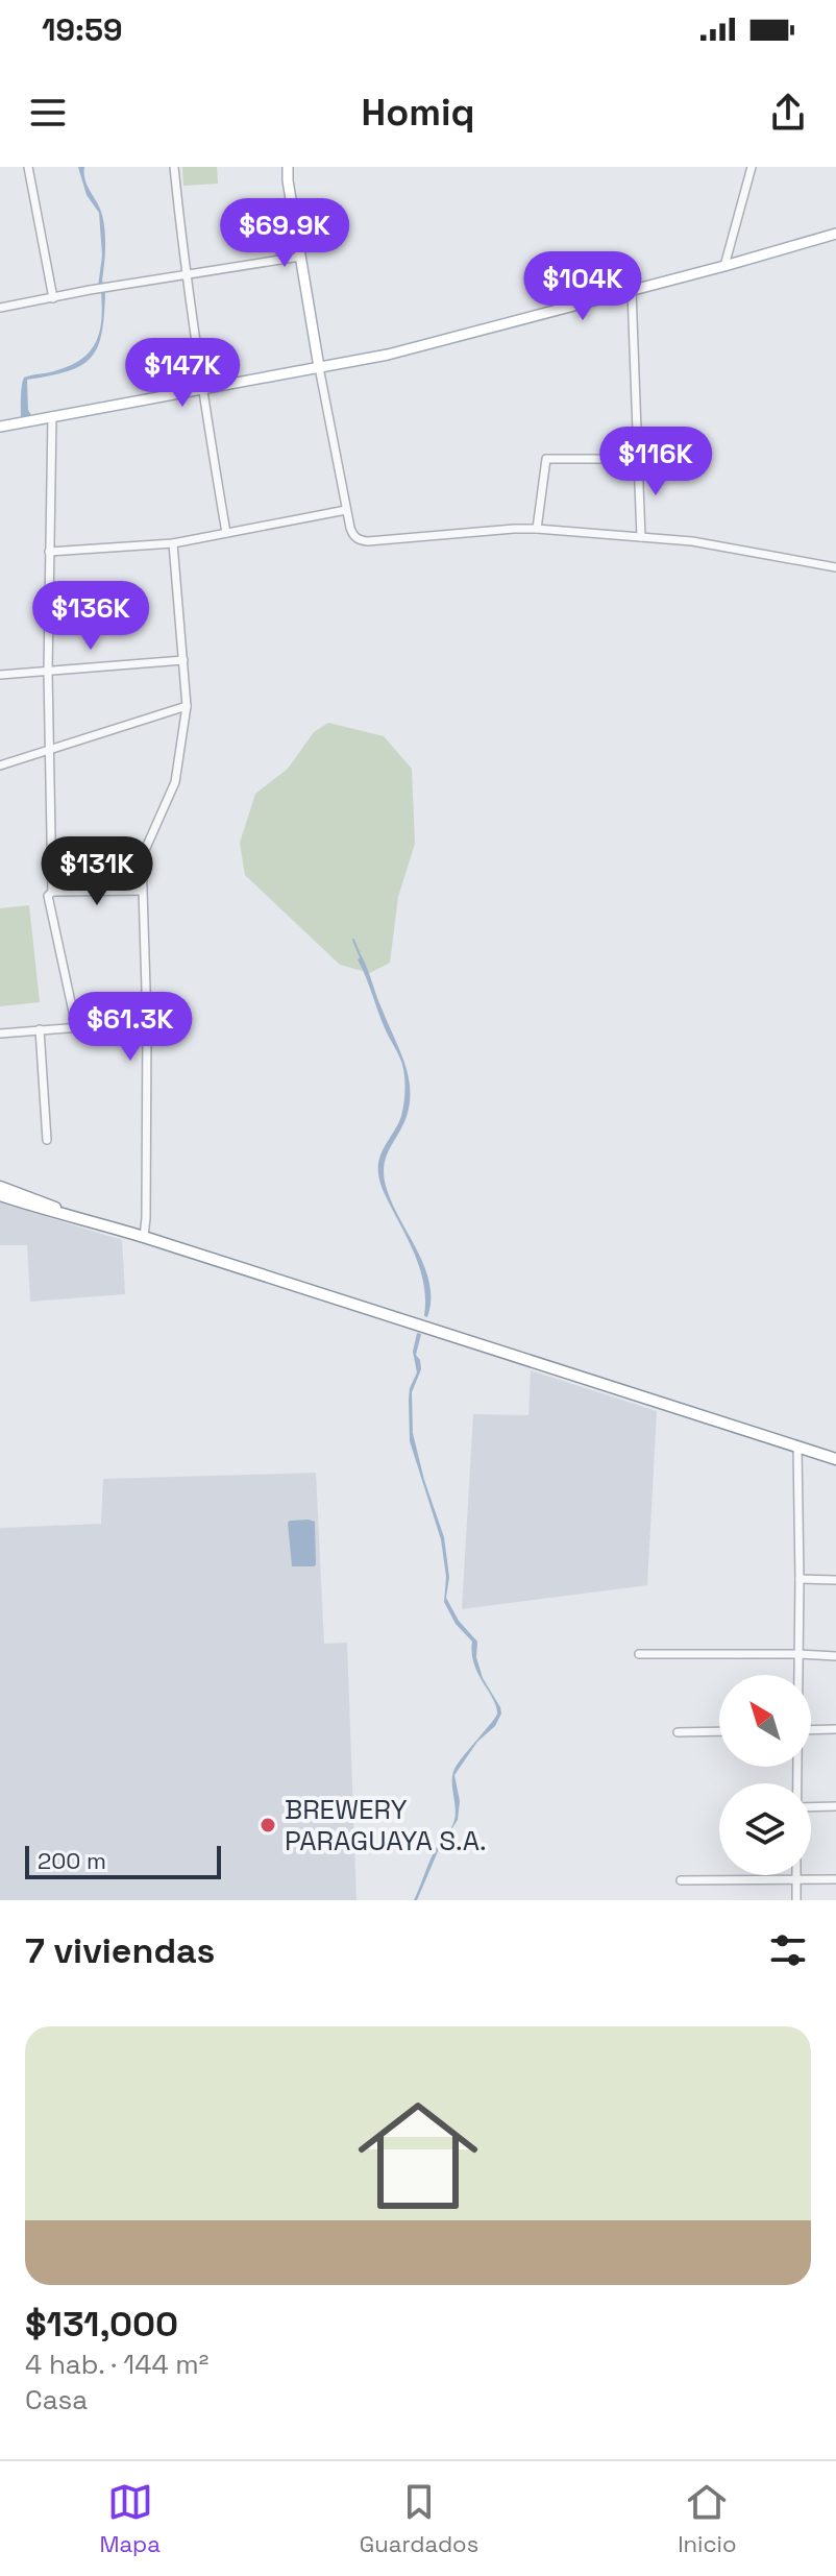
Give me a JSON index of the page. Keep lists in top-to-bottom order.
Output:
{
  "places": ["BREWERY PARAGUAYA S.A."],
  "scale_bar": "200 m",
  "north": "top left",
  "page": {
    "status": "19:59",
    "header": "Homiq",
    "price": [
      "$69.9K",
      "$104K",
      "$147K",
      "$116K",
      "$136K",
      "$131K",
      "$61.3K"
    ],
    "scale": "200 m",
    "heading": "7 viviendas",
    "list": [
      {
        "name": "$131,000",
        "note": "4 hab. · 144 m² · Casa"
      }
    ],
    "tabs": ["Mapa", "Guardados", "Inicio"]
  }
}
